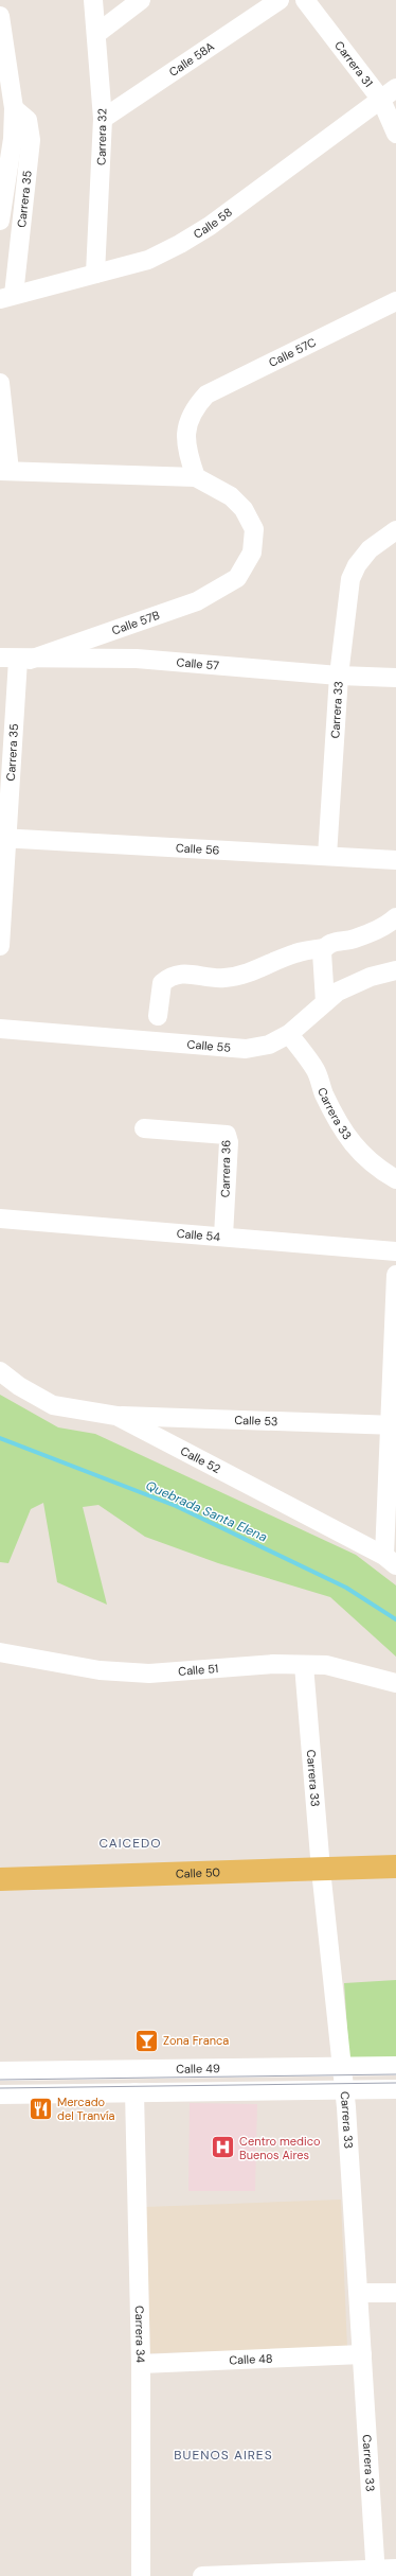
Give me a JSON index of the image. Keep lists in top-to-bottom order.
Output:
{
  "streets": {
    "main road": ["Calle 50"],
    "street": [
      "Calle 58A",
      "Carrera 31",
      "Carrera 32",
      "Carrera 35",
      "Calle 58",
      "Calle 57C",
      "Calle 57B",
      "Calle 57",
      "Carrera 33",
      "Calle 56",
      "Calle 55",
      "Carrera 36",
      "Calle 54",
      "Calle 53",
      "Calle 52",
      "Calle 51",
      "Calle 49",
      "Carrera 34",
      "Calle 48"
    ]
  },
  "crossings": [
    ["Calle 58A", "Carrera 32"],
    ["Carrera 31", "Calle 58"],
    ["Carrera 32", "Calle 58"],
    ["Carrera 35", "Calle 58"],
    ["Carrera 35", "Calle 57B"],
    ["Carrera 35", "Calle 57"],
    ["Carrera 35", "Calle 56"],
    ["Calle 57C", "Calle 57B"],
    ["Calle 57B", "Calle 57"],
    ["Calle 57", "Carrera 33"],
    ["Carrera 33", "Calle 56"],
    ["Carrera 33", "Calle 55"],
    ["Carrera 33", "Calle 51"],
    ["Carrera 33", "Calle 50"],
    ["Carrera 33", "Calle 49"],
    ["Carrera 33", "Calle 48"],
    ["Carrera 36", "Calle 54"],
    ["Calle 53", "Calle 52"],
    ["Calle 49", "Carrera 34"],
    ["Carrera 34", "Calle 48"]
  ],
  "districts": ["CAICEDO", "BUENOS AIRES"],
  "water": ["Quebrada Santa Elena"],
  "places": {
    "bar": ["Zona Franca"],
    "restaurant": ["Mercado del Tranvía"],
    "hospital": ["Centro medico Buenos Aires"]
  }
}
